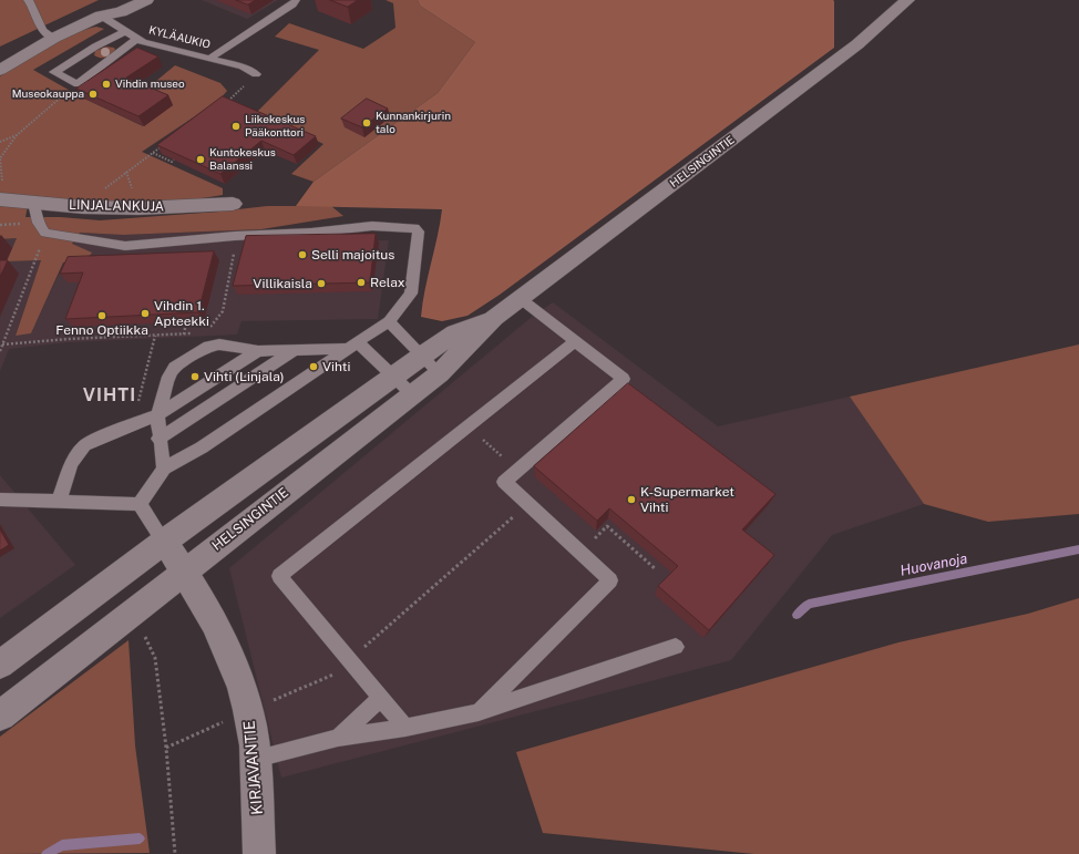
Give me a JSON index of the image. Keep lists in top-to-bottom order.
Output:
{
  "streets": {
    "street": ["HELSINGINTIE", "LINJALANKUJA", "KIRJAVANTIE"],
    "lane": ["KYLÄAUKIO"]
  },
  "crossings": [
    ["HELSINGINTIE", "KIRJAVANTIE"]
  ],
  "districts": ["VIHTI"],
  "water": ["Huovanoja"],
  "places": [
    "Vihdin museo",
    "Museokauppa",
    "Kunnankirjurin talo",
    "Liikekeskus Pääkonttori",
    "Kuntokeskus Balanssi",
    "Selli majoitus",
    "Relax",
    "Villikaisla",
    "Vihdin 1. Apteekki",
    "Fenno Optiikka",
    "Vihti",
    "Vihti (Linjala)",
    "K-Supermarket Vihti"
  ]
}
